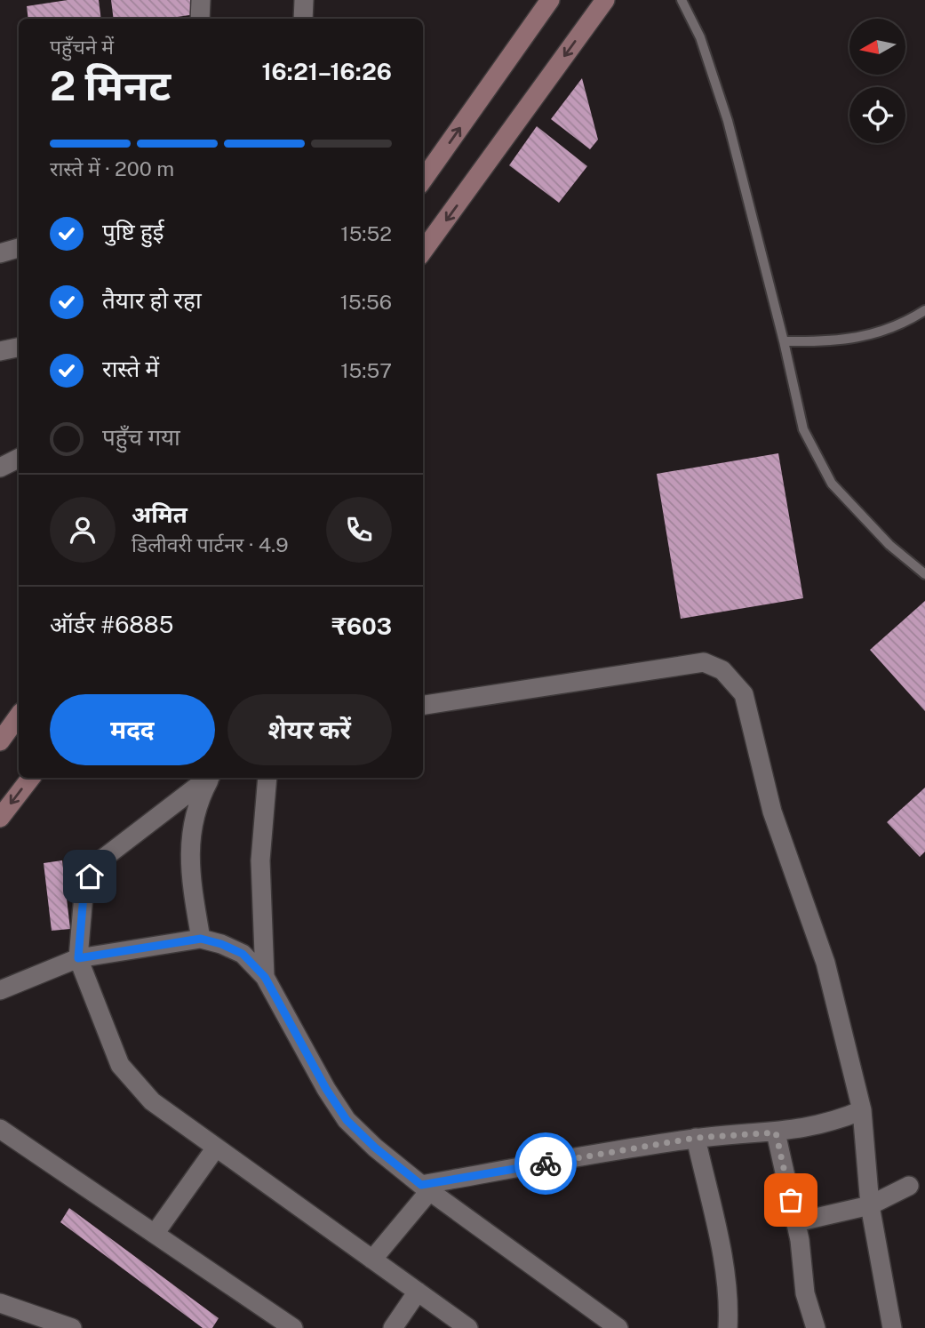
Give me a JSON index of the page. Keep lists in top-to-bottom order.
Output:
{
  "north": "left",
  "page": {
    "heading": ["2 मिनट", "पहुँचने में", "16:21–16:26"],
    "panel": [
      "अमित",
      "डिलीवरी पार्टनर · 4.9",
      "ऑर्डर #6885",
      "₹603"
    ],
    "bar": "रास्ते में · 200 m",
    "list": [
      ["पुष्टि हुई", "15:52"],
      ["तैयार हो रहा", "15:56"],
      ["रास्ते में", "15:57"],
      "पहुँच गया"
    ],
    "buttons": ["मदद", "शेयर करें"]
  }
}
